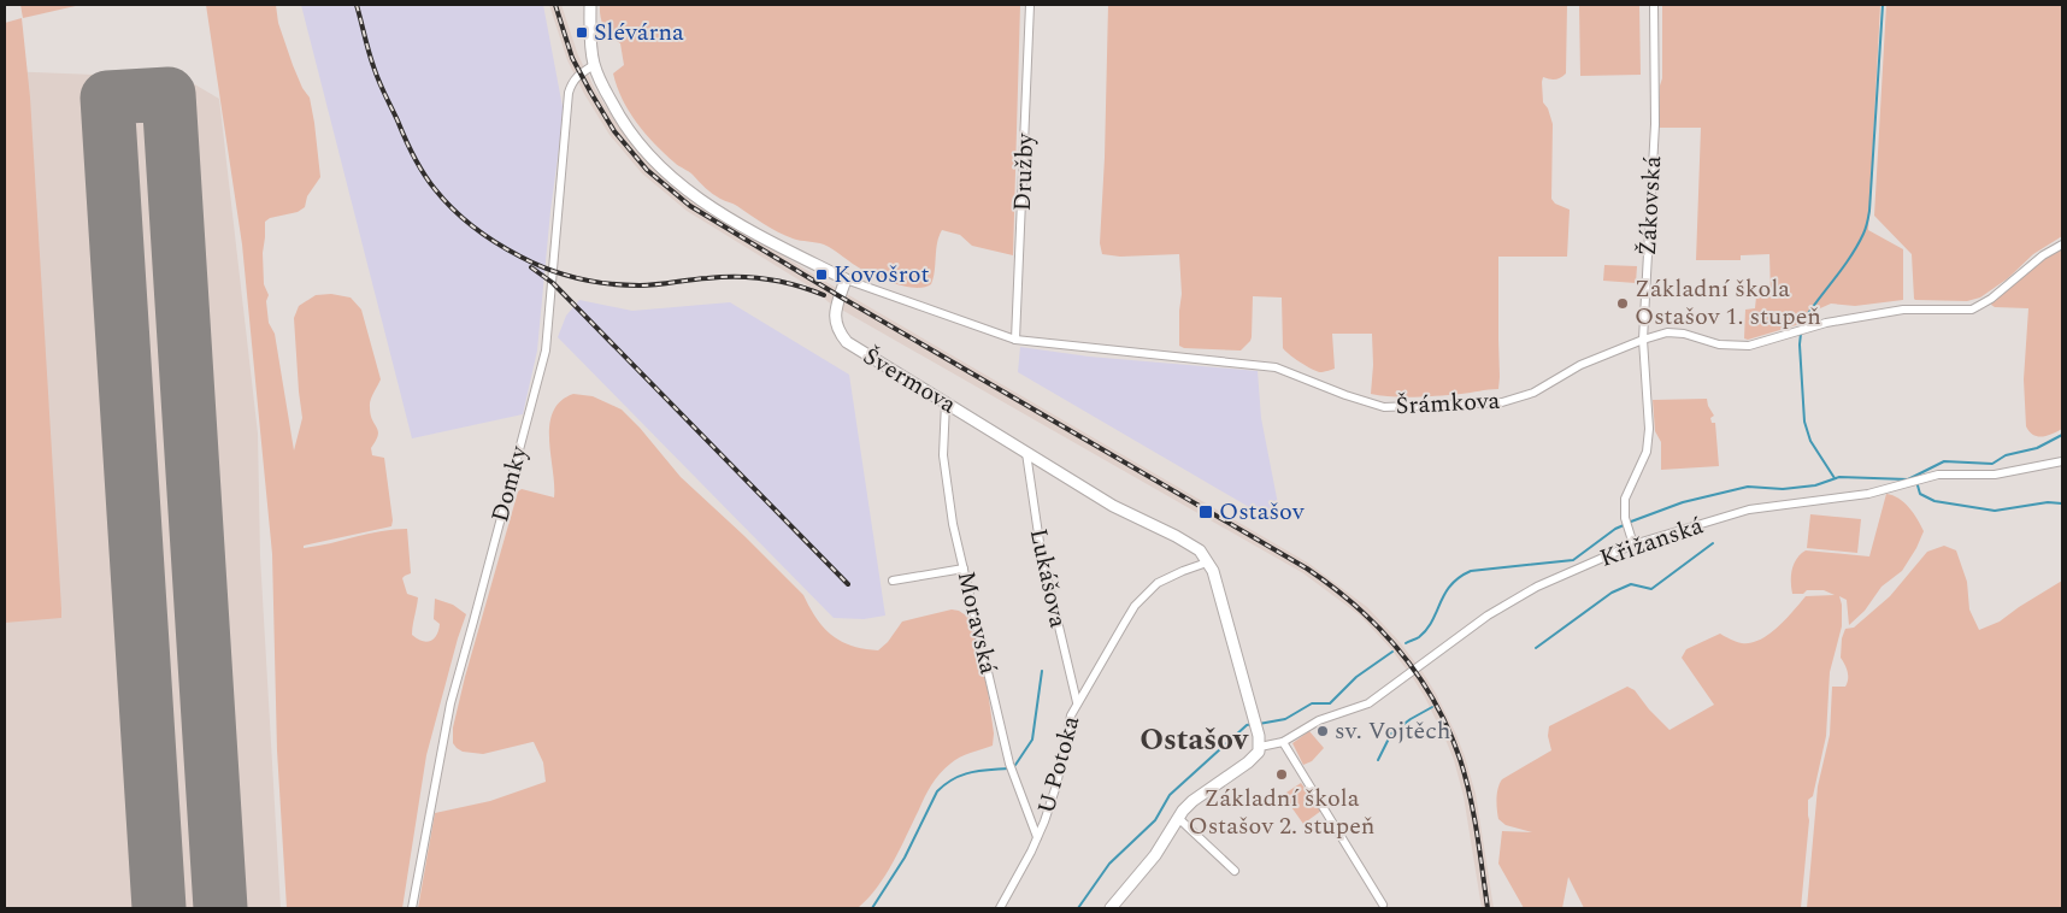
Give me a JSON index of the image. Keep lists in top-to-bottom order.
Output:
{
  "streets": {
    "street": [
      "Družby",
      "Žákovská",
      "Švermova",
      "Šrámkova",
      "Domky",
      "Křižanská",
      "Lukášova",
      "Moravská",
      "U Potoka"
    ]
  },
  "crossings": [
    ["Družby", "Šrámkova"],
    ["Žákovská", "Šrámkova"],
    ["Žákovská", "Křižanská"],
    ["Švermova", "Šrámkova"],
    ["Švermova", "Křižanská"],
    ["Švermova", "Lukášova"],
    ["Švermova", "Moravská"],
    ["Švermova", "U Potoka"],
    ["Lukášova", "U Potoka"],
    ["Moravská", "U Potoka"]
  ],
  "districts": ["Ostašov"],
  "places": {
    "transit": ["Slévárna", "Kovošrot", "Ostašov"],
    "other": ["Základní škola Ostašov 1. stupeň", "sv. Vojtěch", "Základní škola Ostašov 2. stupeň"]
  }
}
